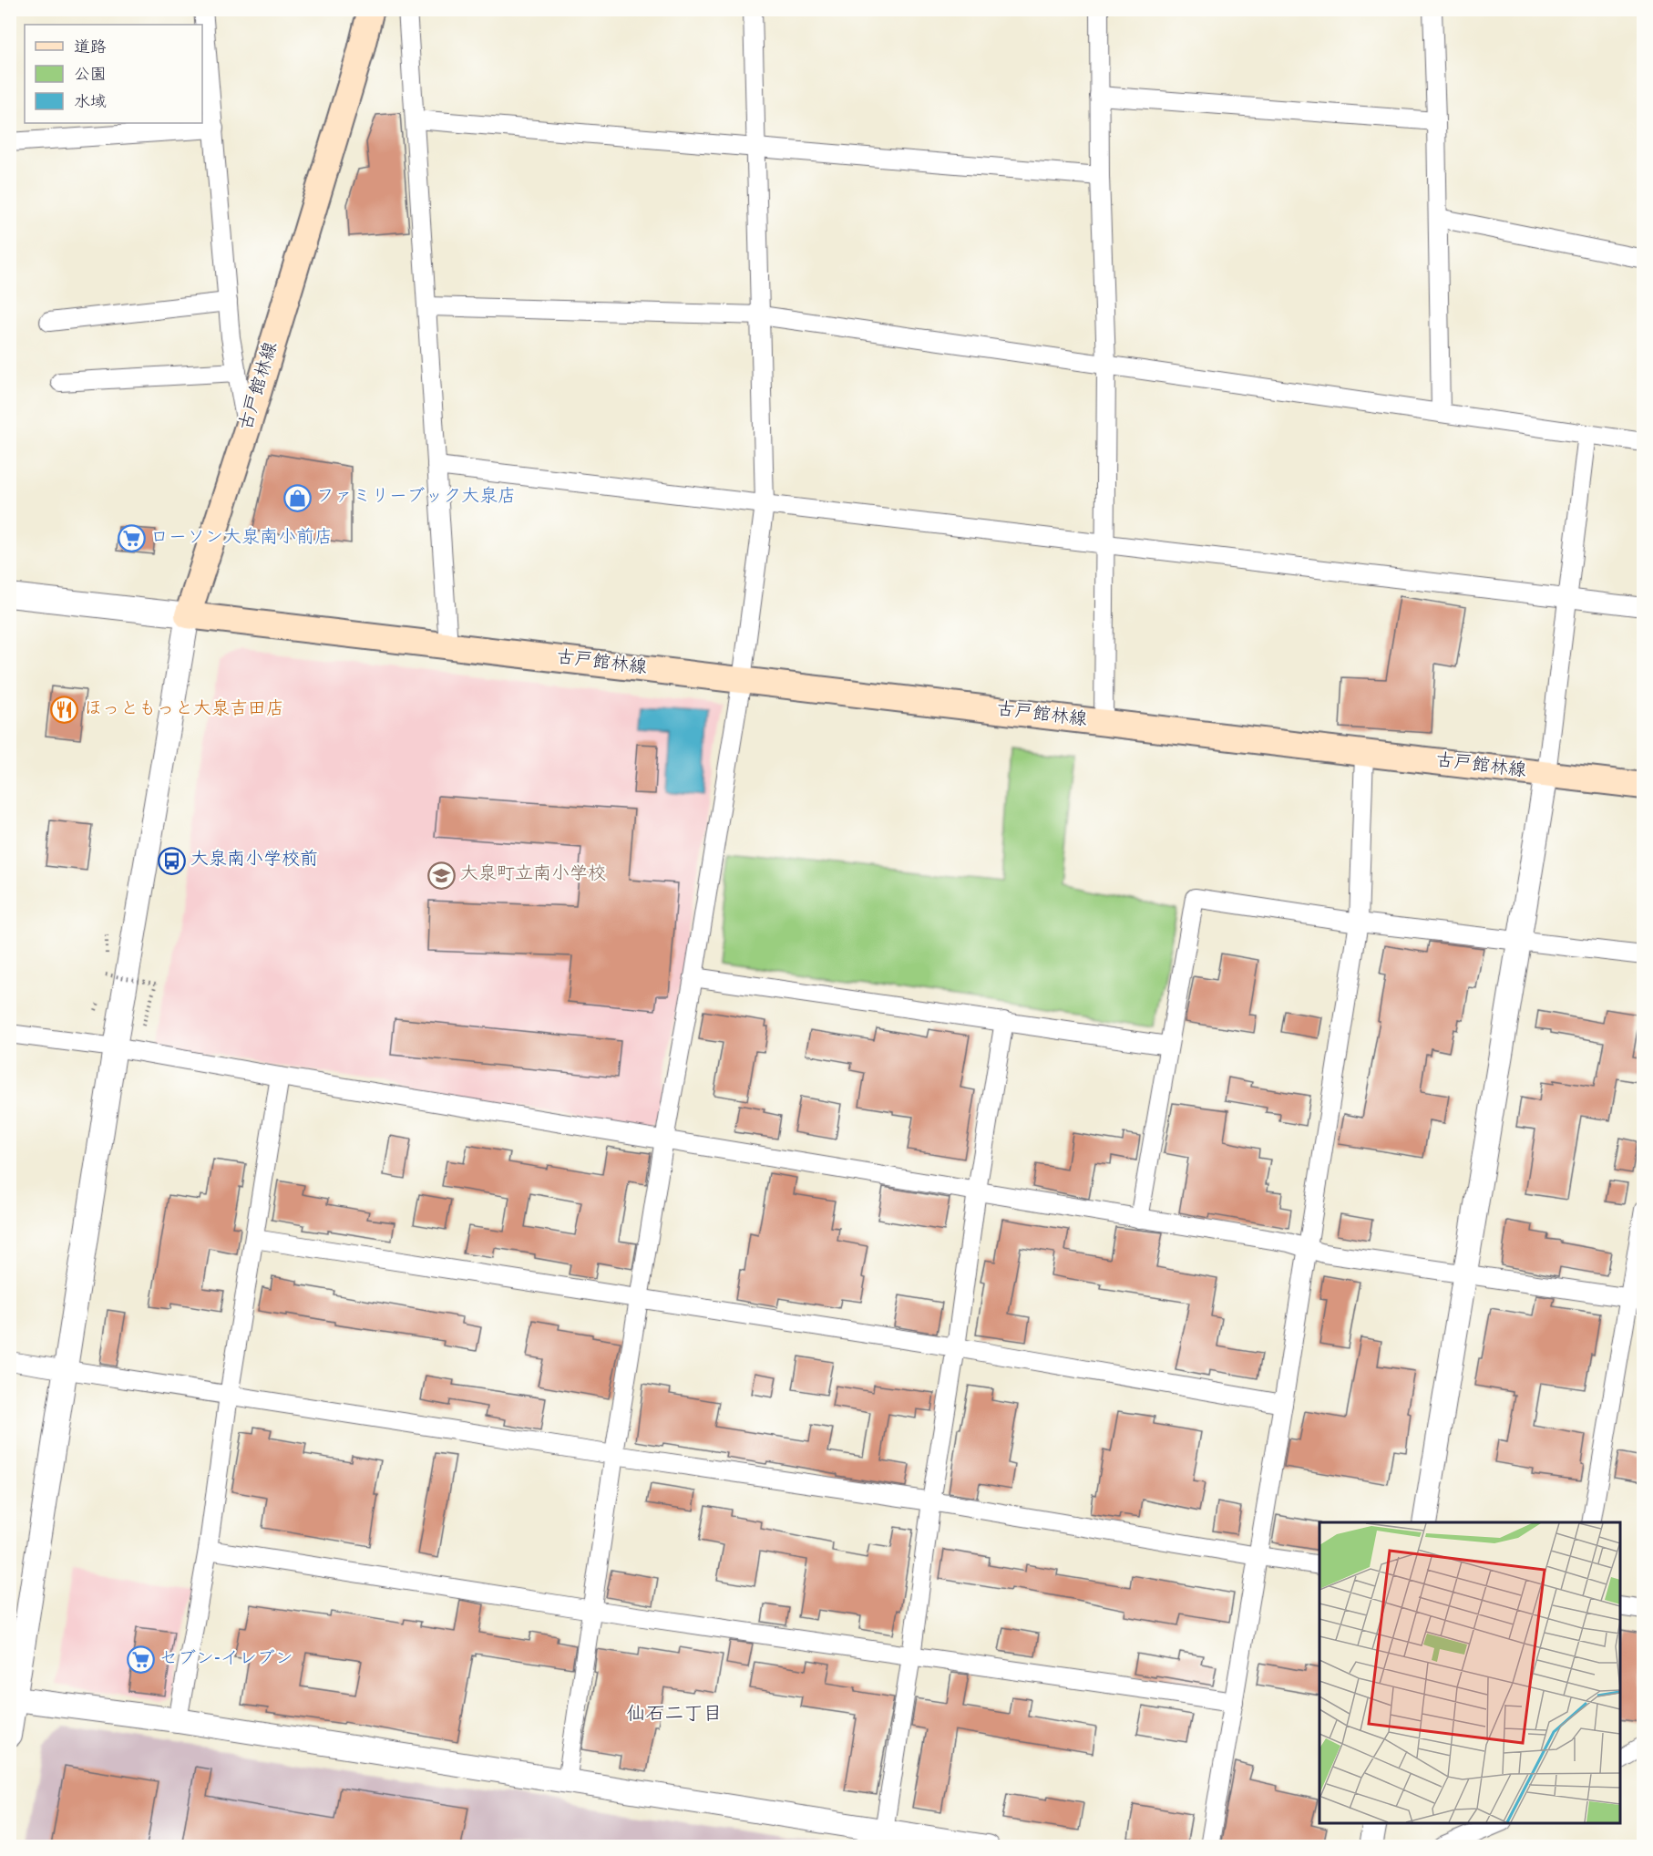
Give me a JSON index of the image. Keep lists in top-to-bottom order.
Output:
{
  "streets": {
    "main road": ["古戸館林線"]
  },
  "districts": ["仙石二丁目"],
  "places": {
    "shop": ["ファミリーブック大泉店"],
    "supermarket": ["ローソン大泉南小前店", "セブン-イレブン"],
    "restaurant": ["ほっともっと大泉吉田店"],
    "bus stop": ["大泉南小学校前"],
    "school or university": ["大泉町立南小学校"]
  },
  "legend": ["道路", "公園", "水域"]
}
